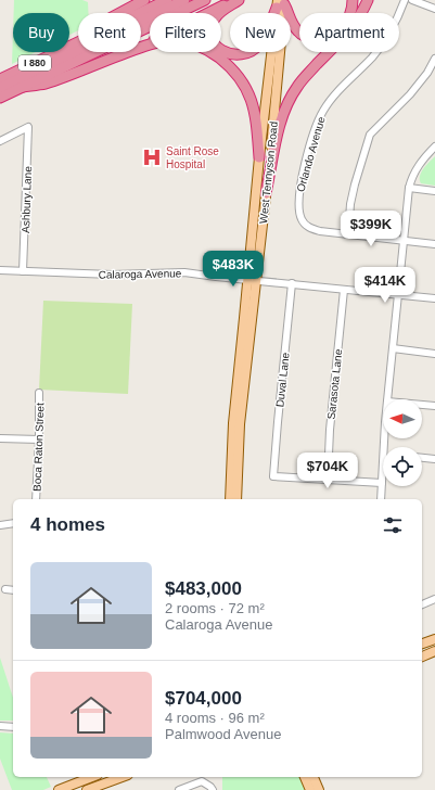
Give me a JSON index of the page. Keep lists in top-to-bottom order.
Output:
{
  "streets": {
    "highway": ["I 880"],
    "main road": ["West Tennyson Road"],
    "street": [
      "Orlando Avenue",
      "Ashbury Lane",
      "Calaroga Avenue",
      "Duval Lane",
      "Sarasota Lane",
      "Boca Raton Street"
    ]
  },
  "crossings": [
    ["West Tennyson Road", "Calaroga Avenue"],
    ["Ashbury Lane", "Calaroga Avenue"],
    ["Calaroga Avenue", "Duval Lane"],
    ["Calaroga Avenue", "Sarasota Lane"],
    ["Duval Lane", "Sarasota Lane"]
  ],
  "places": {
    "hospital": ["Saint Rose Hospital"]
  },
  "north": "left",
  "page": {
    "chip": [
      "Buy",
      "Rent",
      "Filters",
      "New",
      "Apartment"
    ],
    "price": [
      "$399K",
      "$483K",
      "$414K",
      "$704K"
    ],
    "heading": "4 homes",
    "list": [
      {
        "name": "$483,000",
        "note": "2 rooms · 72 m² · Calaroga Avenue"
      },
      {
        "name": "$704,000",
        "note": "4 rooms · 96 m² · Palmwood Avenue"
      }
    ]
  }
}
